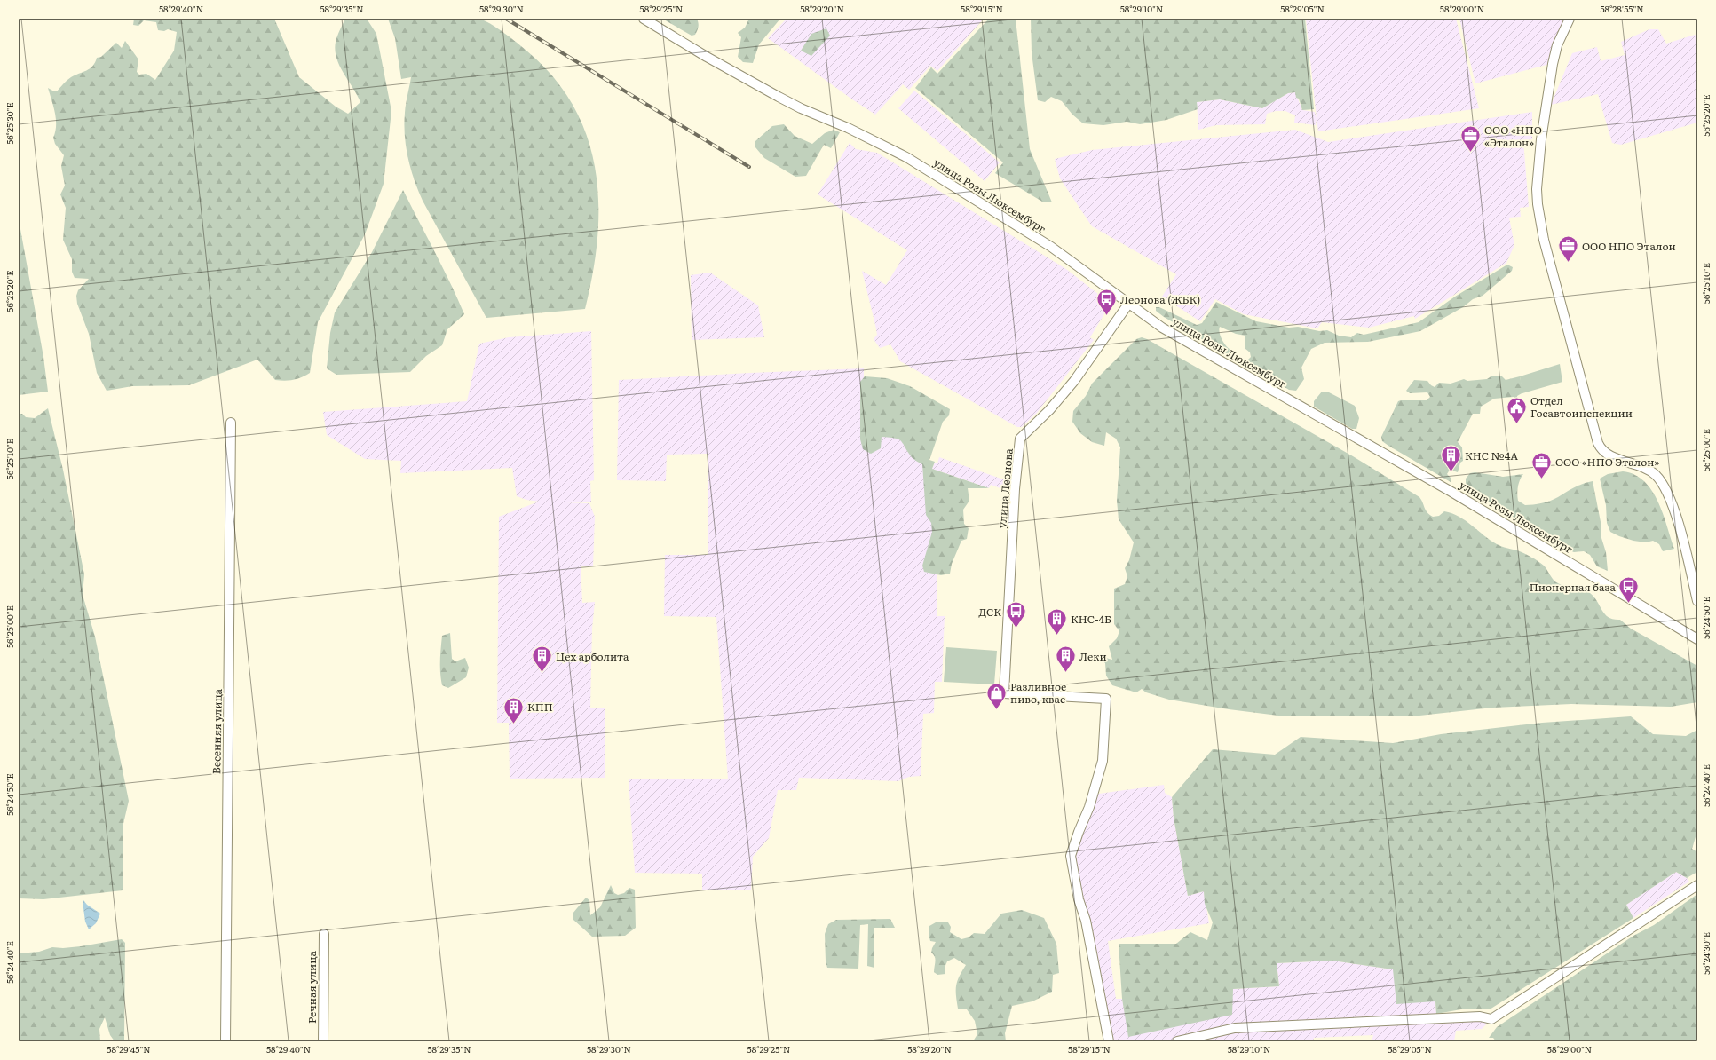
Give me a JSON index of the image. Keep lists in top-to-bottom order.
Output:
{
  "streets": {
    "street": [
      "улица Розы Люксембург",
      "улица Леонова",
      "Весенняя улица",
      "Речная улица"
    ]
  },
  "crossings": [
    ["улица Розы Люксембург", "улица Леонова"]
  ],
  "places": {
    "office": ["ООО «НПО «Эталон»", "ООО НПО Эталон", "ООО «НПО Эталон»"],
    "bus stop": ["Леонова (ЖБК)", "Пионерная база", "ДСК"],
    "public building": ["Отдел Госавтоинспекции"],
    "building": [
      "КНС №4А",
      "КНС-4Б",
      "Цех арболита",
      "Леки",
      "КПП"
    ],
    "shop": ["Разливное пиво, квас"]
  },
  "coordinates": [
    "58°29'40\"N",
    "58°29'35\"N",
    "58°29'30\"N",
    "58°29'25\"N",
    "58°29'20\"N",
    "58°29'15\"N",
    "58°29'10\"N",
    "58°29'05\"N",
    "58°29'00\"N",
    "58°28'55\"N",
    "56°25'20\"E",
    "56°25'30\"E",
    "56°25'10\"E",
    "56°25'00\"E",
    "56°24'50\"E",
    "56°24'40\"E",
    "56°24'30\"E",
    "58°29'45\"N"
  ]
}
